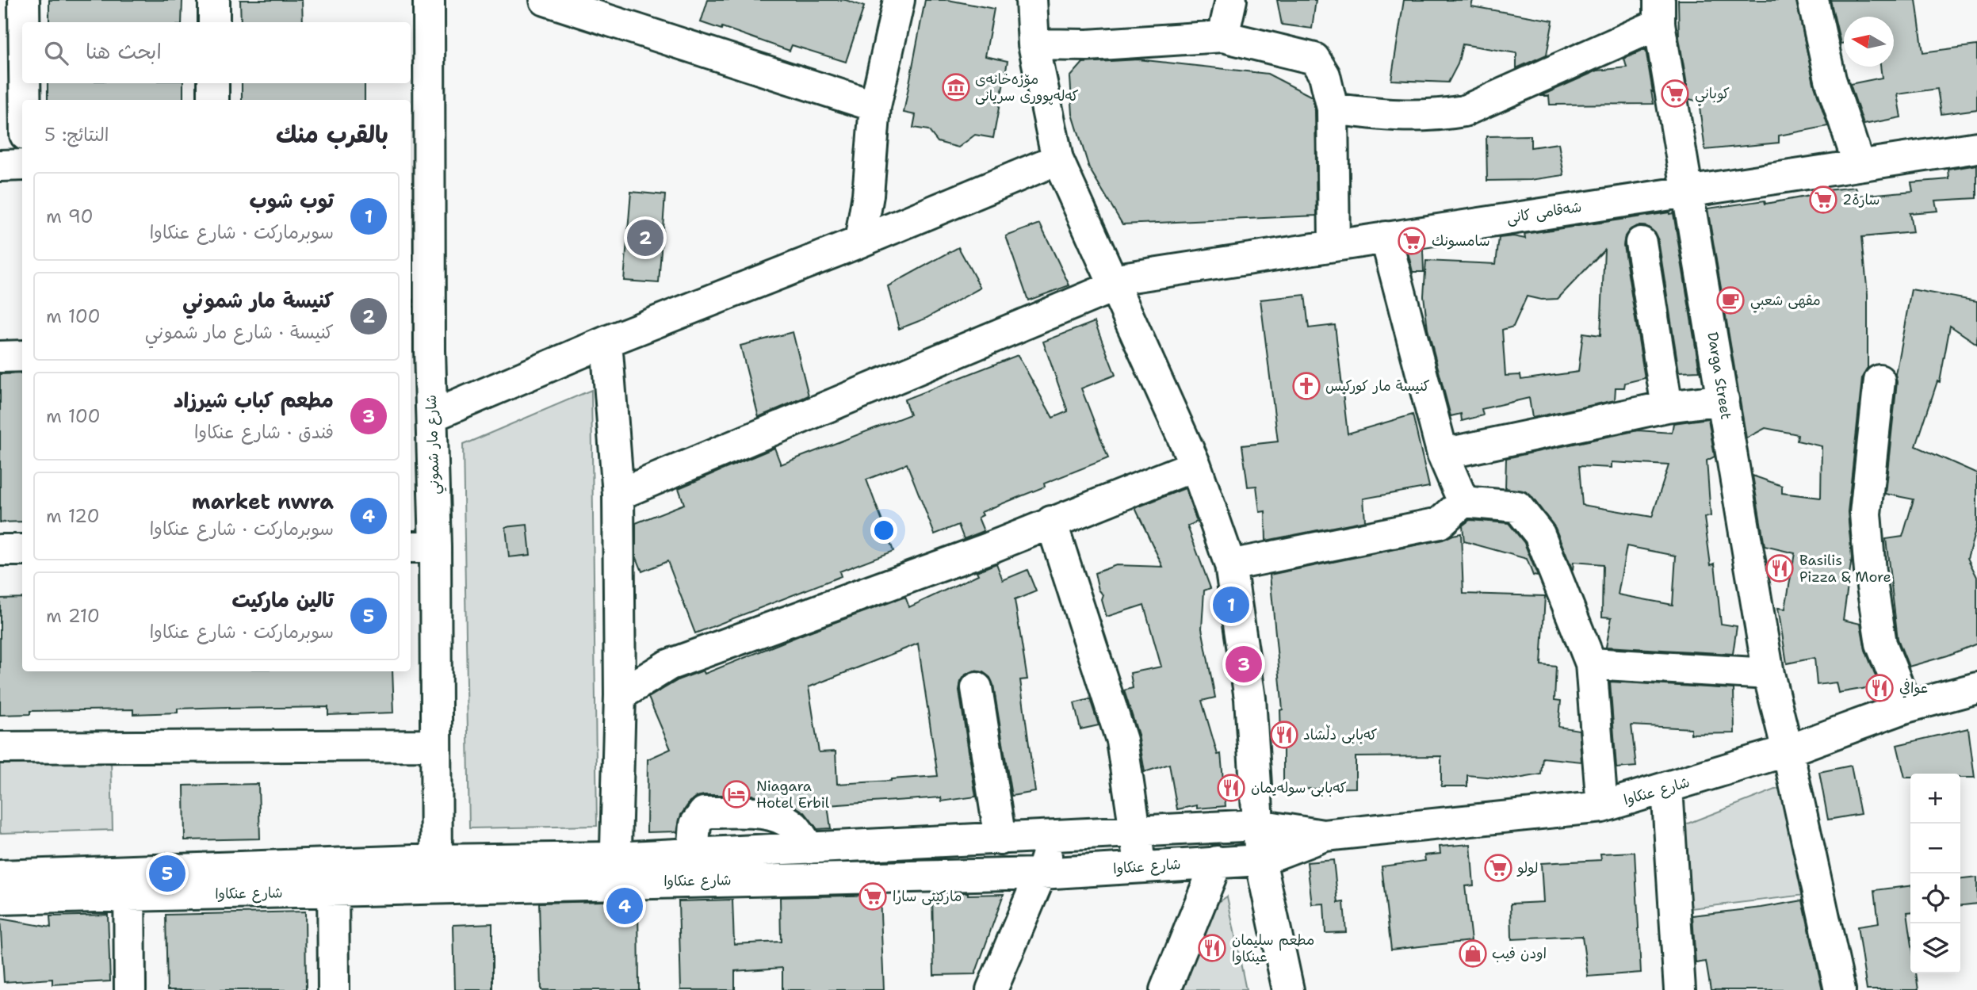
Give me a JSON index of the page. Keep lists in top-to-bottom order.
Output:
{
  "streets": {
    "street": [
      "شەقامی کانی",
      "Darga Street",
      "شارع مار شموني",
      "شارع عنكاوا"
    ]
  },
  "crossings": [
    ["شەقامی کانی", "Darga Street"],
    ["Darga Street", "شارع عنكاوا"],
    ["شارع مار شموني", "شارع عنكاوا"]
  ],
  "places": {
    "museum": ["مۆزەخانەی کەلەپووری سریانی"],
    "supermarket": [
      "كوباني",
      "سارة2",
      "سامسونك",
      "لولو",
      "مارکێتی سارا"
    ],
    "cafe": ["مقهى شعبي"],
    "church": ["كنيسة مار كوركيس"],
    "restaurant": [
      "Basilis Pizza & More",
      "عوافي",
      "کەبابی دڵشاد",
      "کەبابی سولەیمان",
      "مطعم سليمان عينكاوا"
    ],
    "hotel": ["Niagara Hotel Erbil"],
    "shop": ["اودن فيب"]
  },
  "north": "left",
  "page": {
    "search": "ابحث هنا",
    "heading": ["بالقرب منك", "النتائج: 5"],
    "list": [
      {
        "mark": "1",
        "name": "توب شوب",
        "note": "سوبرماركت · شارع عنكاوا",
        "value": "90 m"
      },
      {
        "mark": "2",
        "name": "كنيسة مار شموني",
        "note": "كنيسة · شارع مار شموني",
        "value": "100 m"
      },
      {
        "mark": "3",
        "name": "مطعم كباب شيرزاد",
        "note": "فندق · شارع عنكاوا",
        "value": "100 m"
      },
      {
        "mark": "4",
        "name": "market nwra",
        "note": "سوبرماركت · شارع عنكاوا",
        "value": "120 m"
      },
      {
        "mark": "5",
        "name": "تالين ماركيت",
        "note": "سوبرماركت · شارع عنكاوا",
        "value": "210 m"
      }
    ],
    "pins": [
      "2",
      "1",
      "3",
      "5",
      "4"
    ],
    "map_buttons": ["+", "−"]
  }
}
